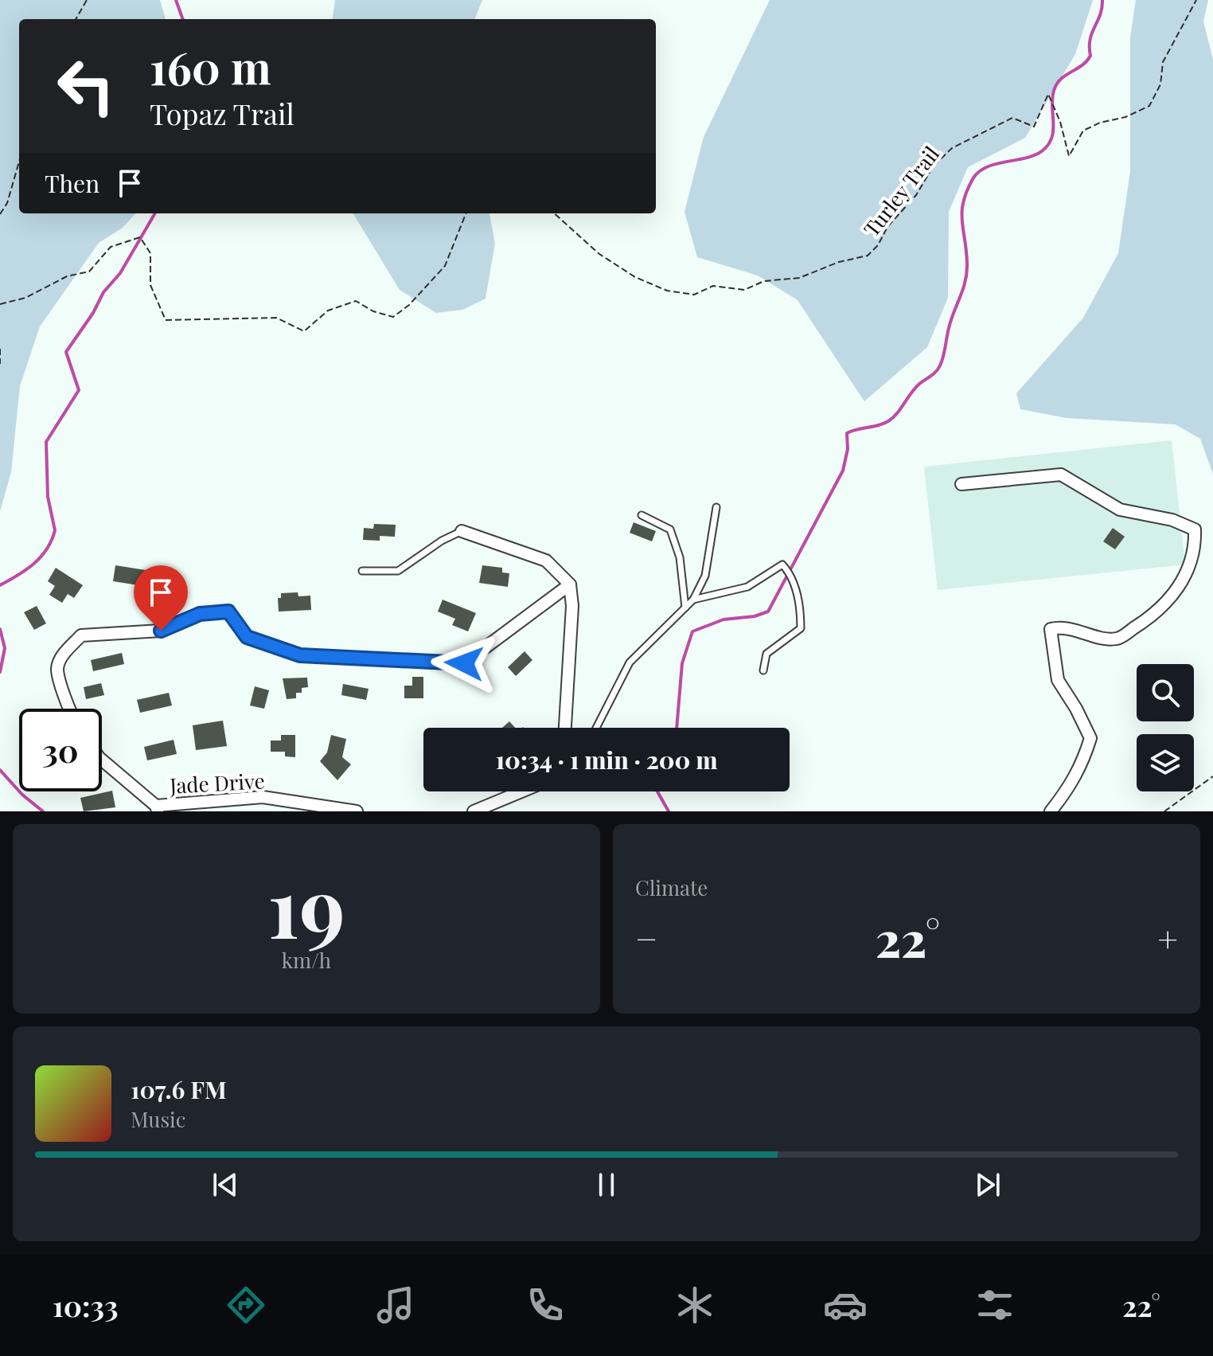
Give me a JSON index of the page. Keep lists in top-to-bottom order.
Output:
{
  "streets": {
    "street": ["Jade Drive"],
    "path": ["Turley Trail"]
  },
  "page": {
    "turn": ["160 m", "Topaz Trail"],
    "then": "Then",
    "limit": "30",
    "trip": "10:34 · 1 min · 200 m",
    "tile": [
      ["19", "km/h"],
      "Climate"
    ],
    "heat": ["−", "22°", "+"],
    "song": ["107.6 FM", "Music"],
    "tabs": ["10:33", "22°"]
  }
}
